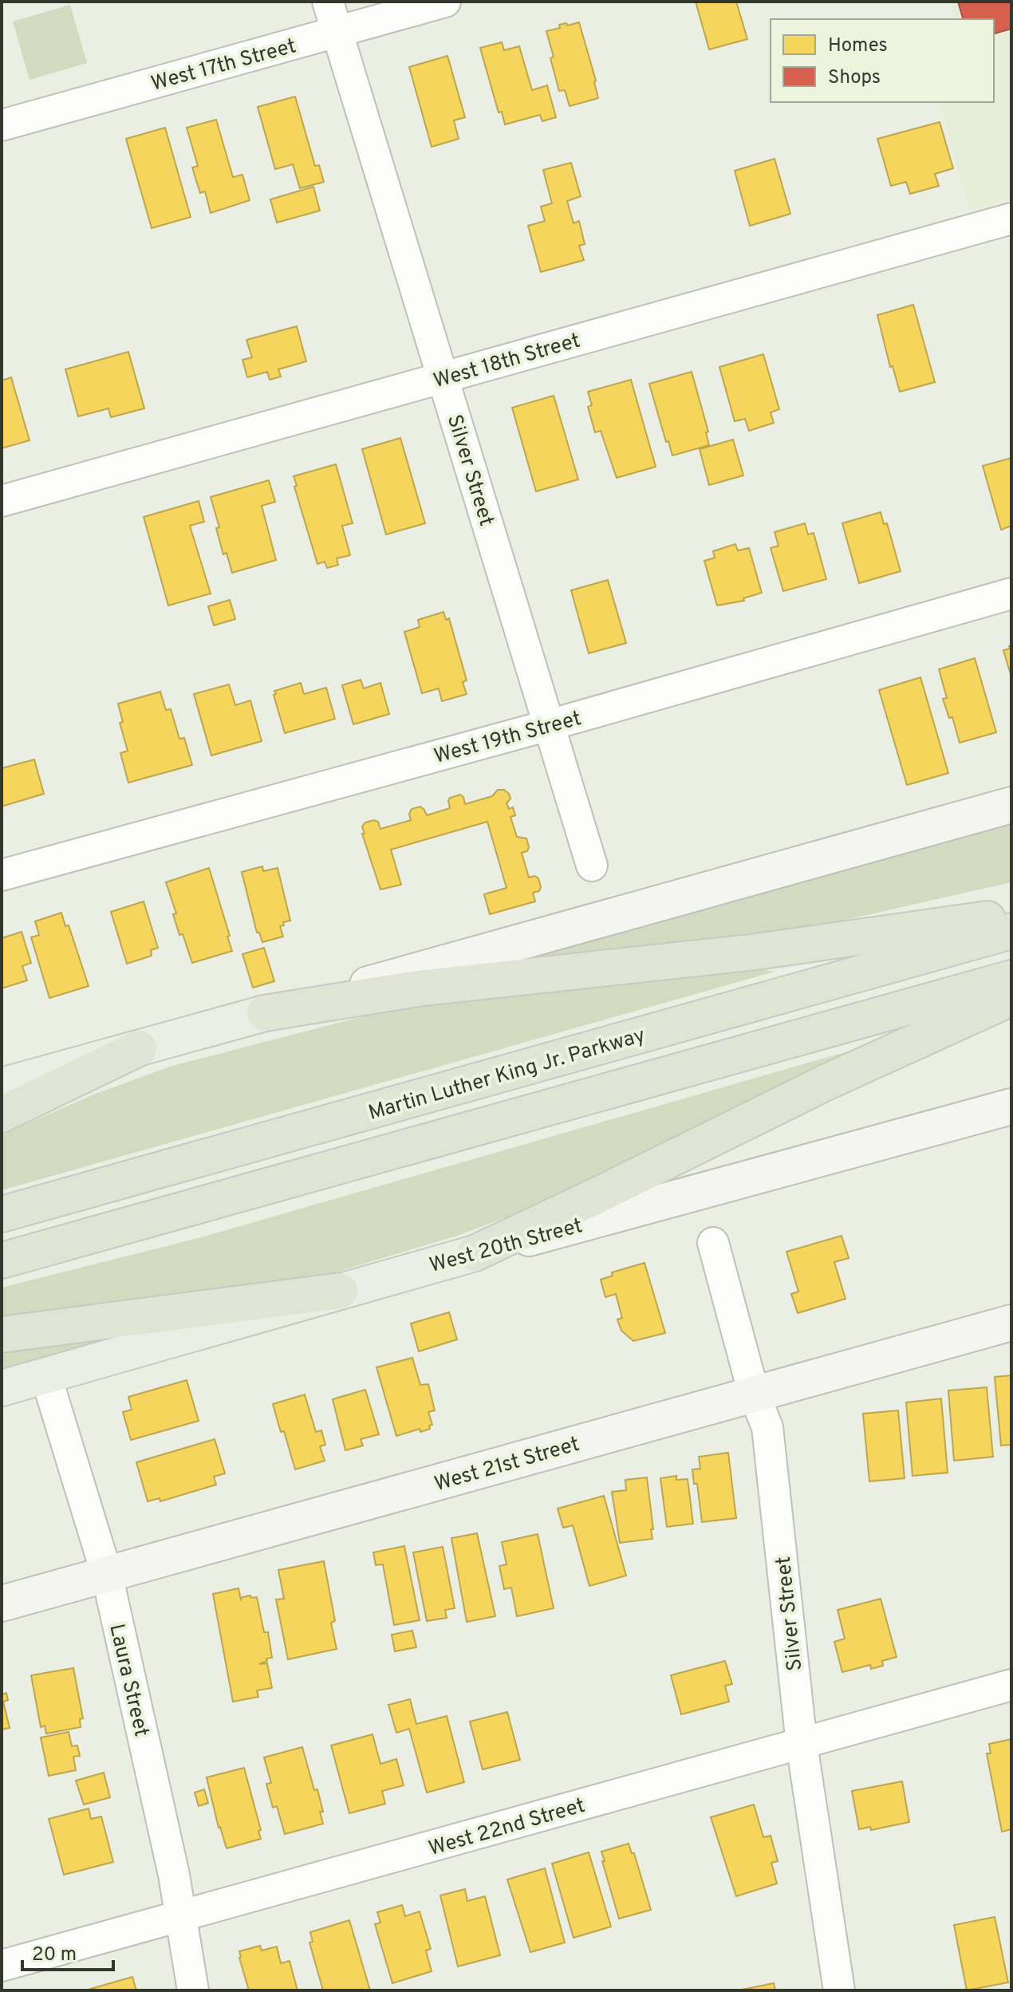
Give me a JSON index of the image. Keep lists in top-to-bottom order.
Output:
{
  "streets": {
    "highway": ["Martin Luther King Jr. Parkway"],
    "main road": ["West 20th Street"],
    "street": [
      "West 17th Street",
      "West 18th Street",
      "Silver Street",
      "West 19th Street",
      "West 21st Street",
      "Laura Street",
      "West 22nd Street"
    ]
  },
  "crossings": [
    ["West 17th Street", "Silver Street"],
    ["West 18th Street", "Silver Street"],
    ["Silver Street", "West 19th Street"],
    ["Silver Street", "West 21st Street"],
    ["Silver Street", "West 22nd Street"],
    ["West 20th Street", "Laura Street"],
    ["West 21st Street", "Laura Street"],
    ["Laura Street", "West 22nd Street"]
  ],
  "legend": ["Homes", "Shops"],
  "scale_bar": "20 m"
}
